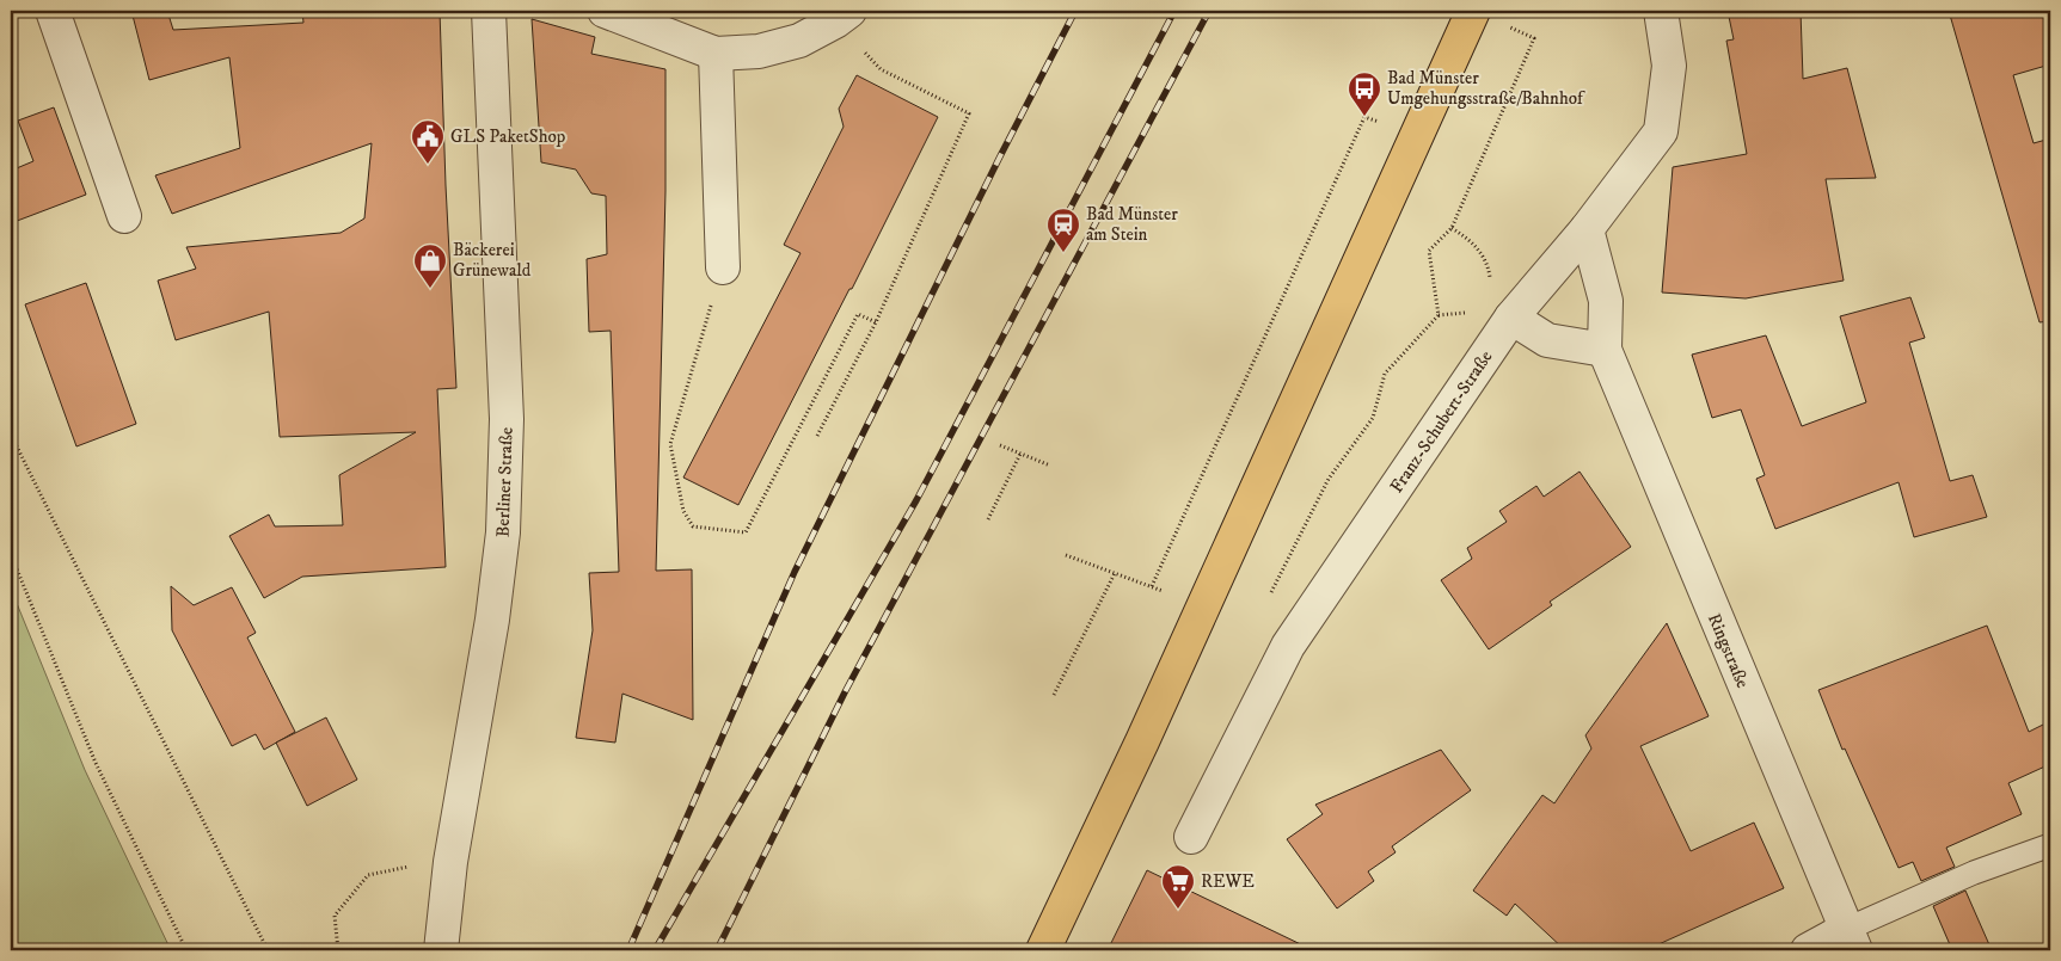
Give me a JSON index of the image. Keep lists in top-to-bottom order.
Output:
{
  "streets": {
    "street": ["Franz-Schubert-Straße", "Berliner Straße", "Ringstraße"]
  },
  "crossings": [
    ["Franz-Schubert-Straße", "Ringstraße"]
  ],
  "places": {
    "bus stop": ["Bad Münster Umgehungsstraße/Bahnhof"],
    "public building": ["GLS PaketShop"],
    "station": ["Bad Münster am Stein"],
    "shop": ["Bäckerei Grünewald"],
    "supermarket": ["REWE"]
  }
}
